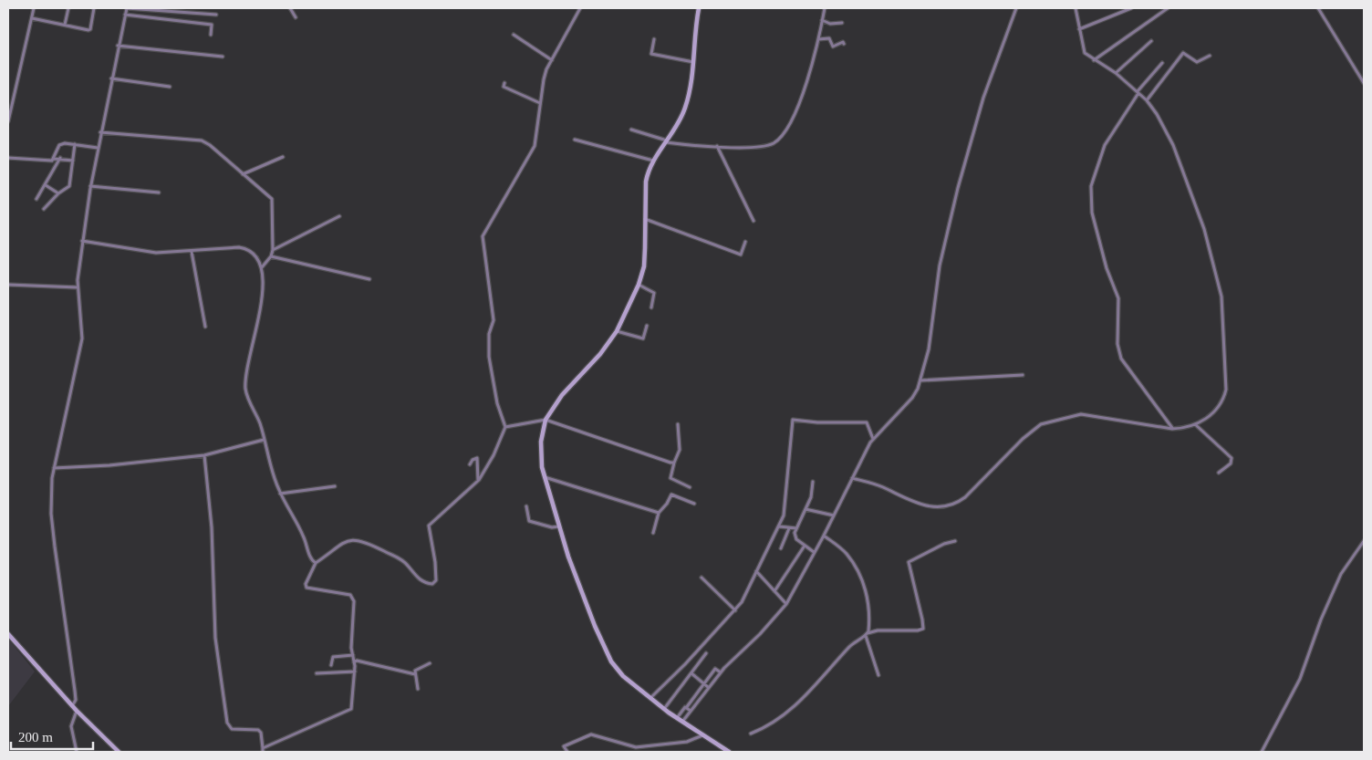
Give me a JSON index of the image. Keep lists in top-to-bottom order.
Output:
{
  "scale_bar": "200 m"
}
